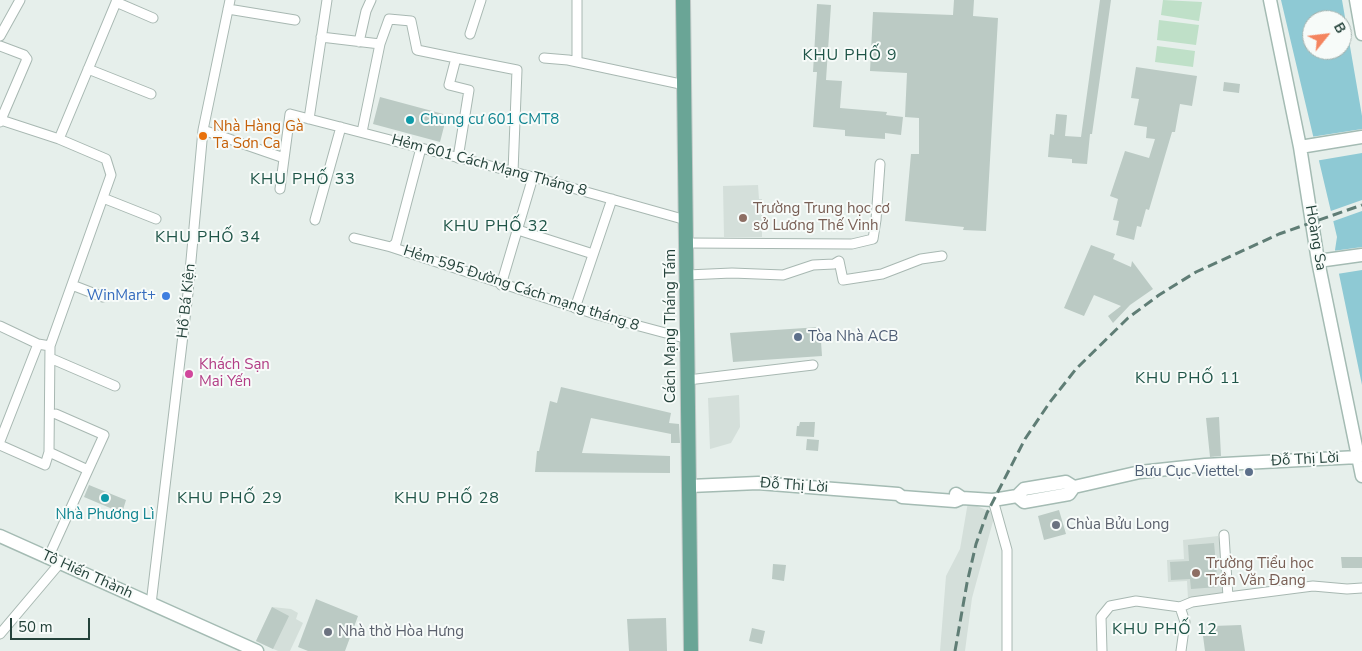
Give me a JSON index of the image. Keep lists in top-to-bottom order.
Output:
{
  "streets": {
    "main road": ["Cách Mạng Tháng Tám"],
    "street": [
      "Hẻm 601 Cách Mạng Tháng 8",
      "Hoàng Sa",
      "Hẻm 595 Đường Cách mạng tháng 8",
      "Hồ Bá Kiện",
      "Đỗ Thị Lời",
      "Tô Hiến Thành"
    ]
  },
  "crossings": [
    ["Hẻm 601 Cách Mạng Tháng 8", "Hẻm 595 Đường Cách mạng tháng 8"],
    ["Hẻm 601 Cách Mạng Tháng 8", "Cách Mạng Tháng Tám"],
    ["Hoàng Sa", "Đỗ Thị Lời"],
    ["Hẻm 595 Đường Cách mạng tháng 8", "Cách Mạng Tháng Tám"],
    ["Hồ Bá Kiện", "Tô Hiến Thành"],
    ["Cách Mạng Tháng Tám", "Đỗ Thị Lời"]
  ],
  "districts": [
    "KHU PHỐ 9",
    "KHU PHỐ 33",
    "KHU PHỐ 32",
    "KHU PHỐ 34",
    "KHU PHỐ 11",
    "KHU PHỐ 29",
    "KHU PHỐ 28",
    "KHU PHỐ 12"
  ],
  "places": [
    "Chung cư 601 CMT8",
    "Nhà Hàng Gà Ta Sơn Ca",
    "Trường Trung học cơ sở Lương Thế Vinh",
    "WinMart+",
    "Tòa Nhà ACB",
    "Khách Sạn Mai Yến",
    "Bưu Cục Viettel",
    "Nhà Phương Lì",
    "Chùa Bửu Long",
    "Trường Tiểu học Trần Văn Đang",
    "Nhà thờ Hòa Hưng"
  ],
  "scale_bar": "50 m",
  "north": "top right"
}
